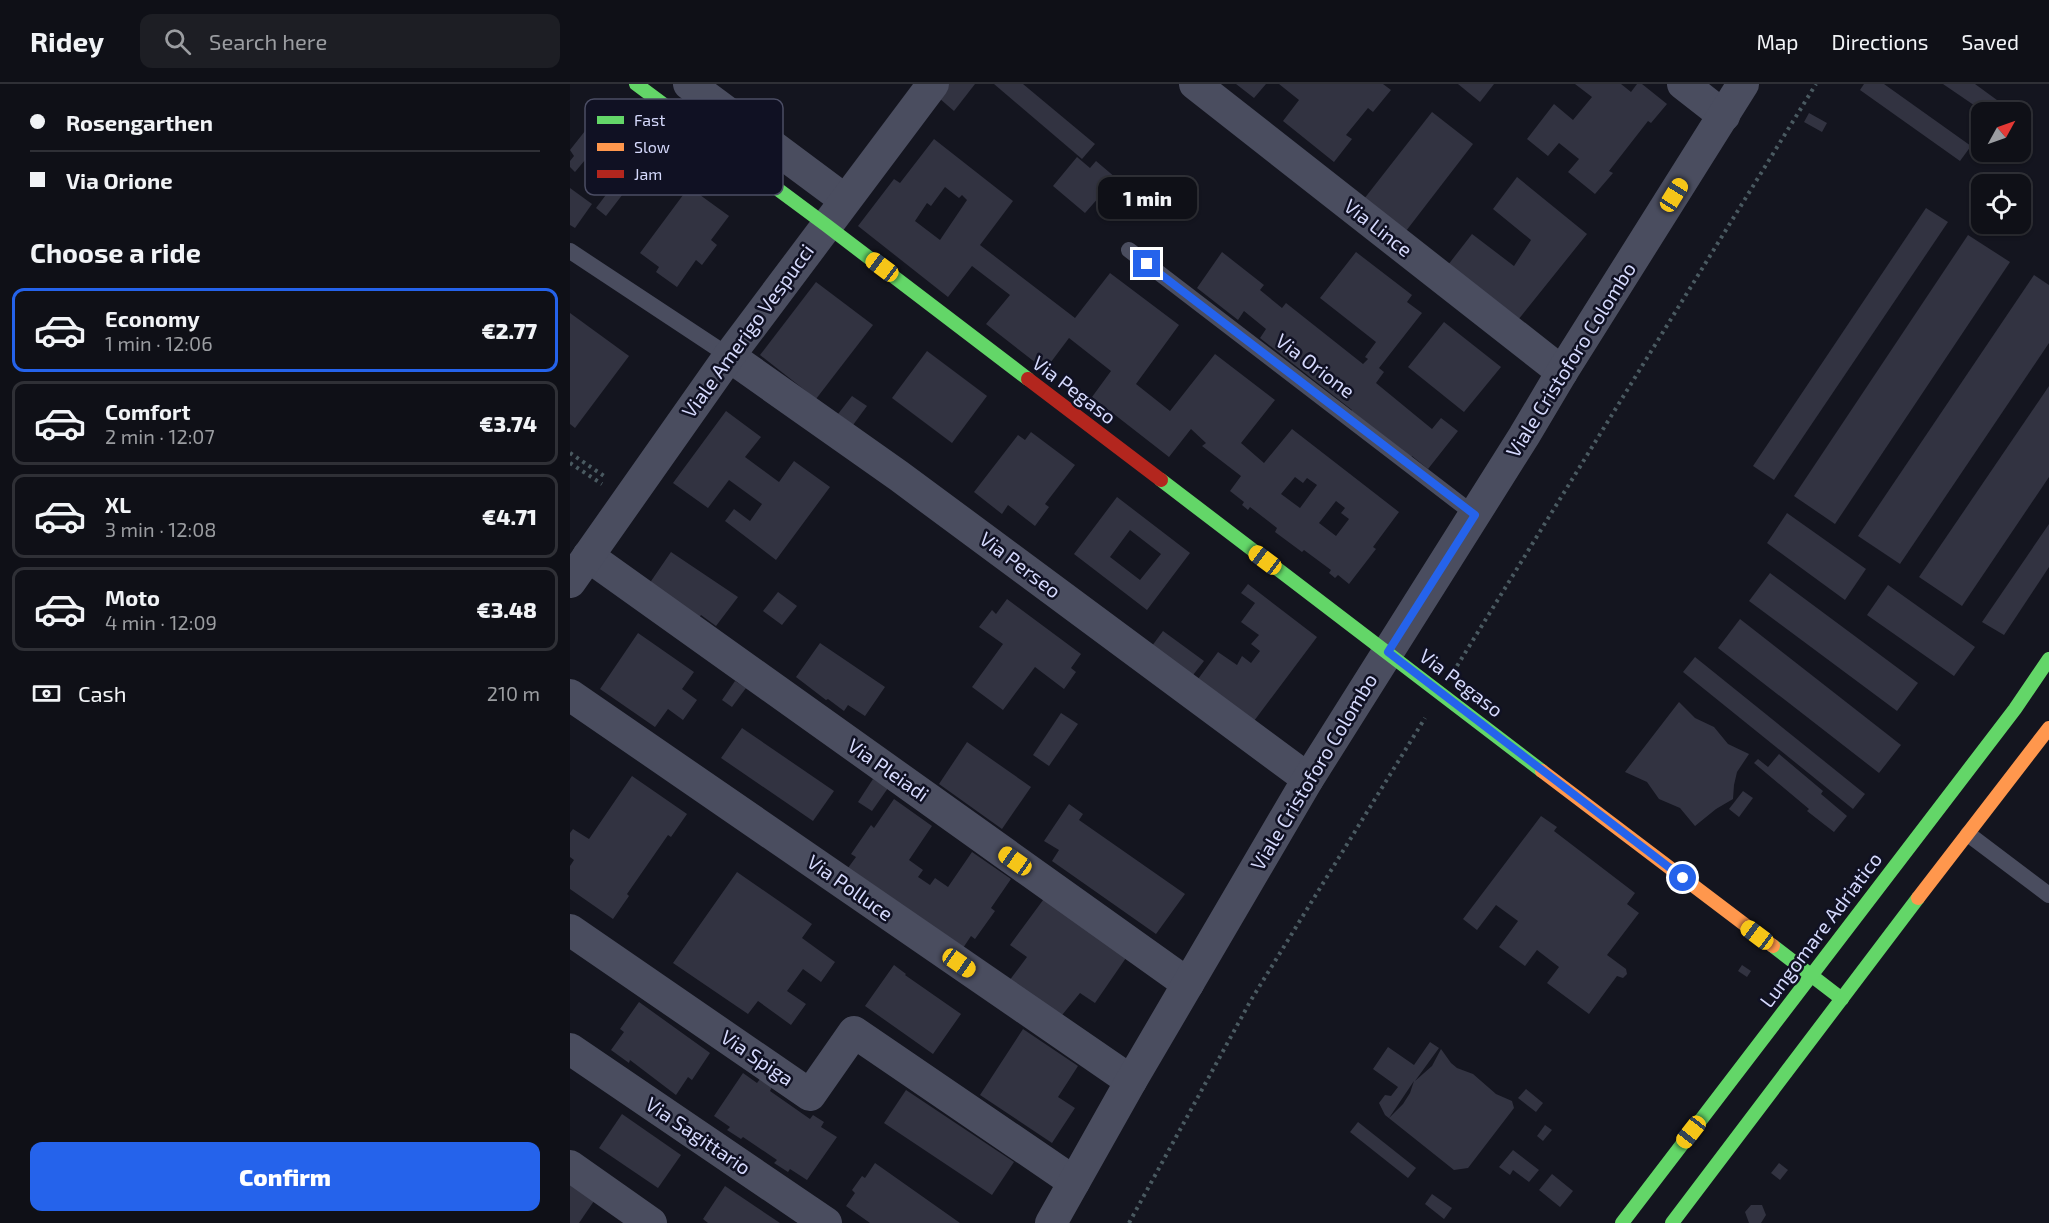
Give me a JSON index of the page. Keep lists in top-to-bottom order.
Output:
{
  "streets": {
    "street": [
      "Via Lince",
      "Viale Amerigo Vespucci",
      "Viale Cristoforo Colombo",
      "Via Pegaso",
      "Via Perseo",
      "Via Pleiadi",
      "Via Polluce",
      "Lungomare Adriatico",
      "Via Spiga",
      "Via Sagittario"
    ],
    "lane": ["Via Orione"]
  },
  "crossings": [
    ["Via Lince", "Viale Cristoforo Colombo"],
    ["Viale Amerigo Vespucci", "Via Pegaso"],
    ["Viale Amerigo Vespucci", "Via Perseo"],
    ["Viale Amerigo Vespucci", "Via Pleiadi"],
    ["Viale Cristoforo Colombo", "Via Orione"],
    ["Viale Cristoforo Colombo", "Via Pegaso"],
    ["Viale Cristoforo Colombo", "Via Perseo"],
    ["Viale Cristoforo Colombo", "Via Pleiadi"],
    ["Viale Cristoforo Colombo", "Via Polluce"],
    ["Viale Cristoforo Colombo", "Via Spiga"],
    ["Via Pegaso", "Lungomare Adriatico"]
  ],
  "legend": ["Fast", "Slow", "Jam"],
  "north": "top right",
  "page": {
    "header": "Ridey",
    "search": "Search here",
    "nav": ["Map", "Directions", "Saved"],
    "banner": ["Rosengarthen", "Via Orione"],
    "bubble": "1 min",
    "heading": "Choose a ride",
    "list": [
      {
        "name": "Economy",
        "note": "1 min · 12:06",
        "value": "€2.77"
      },
      {
        "name": "Comfort",
        "note": "2 min · 12:07",
        "value": "€3.74"
      },
      {
        "name": "XL",
        "note": "3 min · 12:08",
        "value": "€4.71"
      },
      {
        "name": "Moto",
        "note": "4 min · 12:09",
        "value": "€3.48"
      }
    ],
    "pay": ["Cash", "210 m"],
    "buttons": "Confirm"
  }
}
